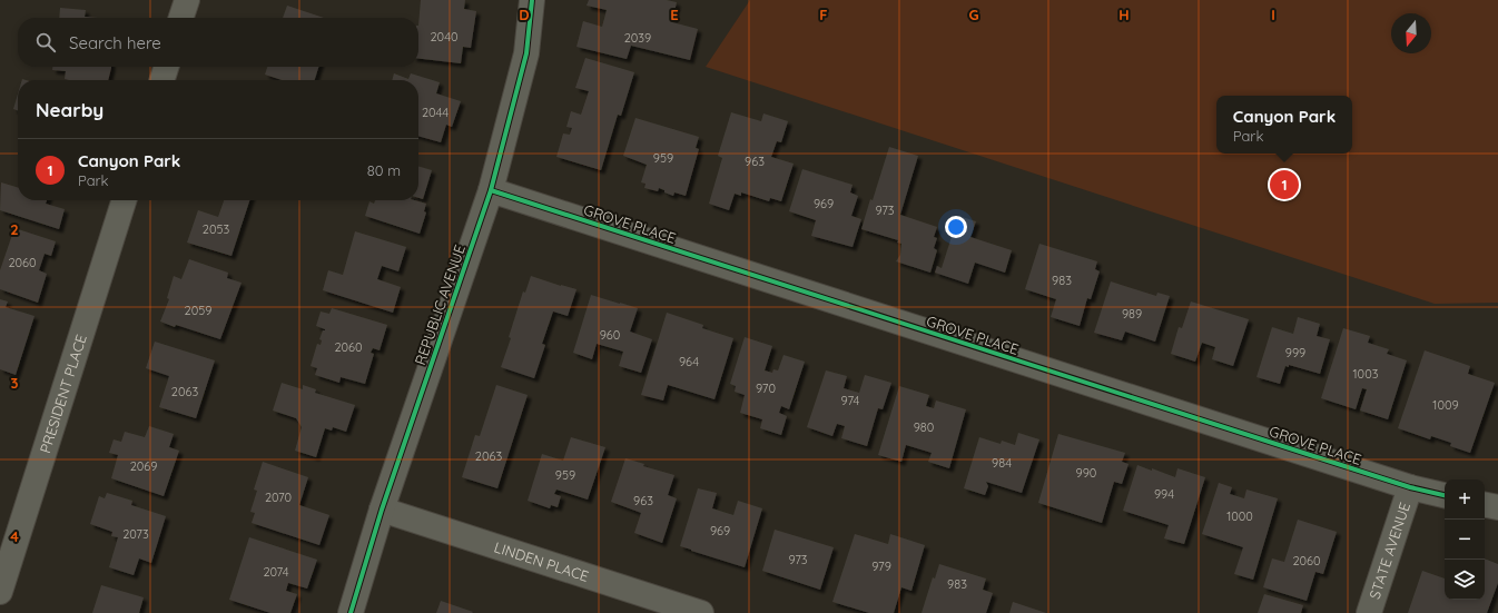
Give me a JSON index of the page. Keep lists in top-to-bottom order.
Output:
{
  "streets": {
    "street": [
      "GROVE PLACE",
      "REPUBLIC AVENUE",
      "PRESIDENT PLACE",
      "STATE AVENUE",
      "LINDEN PLACE"
    ]
  },
  "crossings": [
    ["GROVE PLACE", "REPUBLIC AVENUE"],
    ["GROVE PLACE", "STATE AVENUE"],
    ["REPUBLIC AVENUE", "LINDEN PLACE"]
  ],
  "house_numbers": [
    "2040",
    "2039",
    "2044",
    "959",
    "963",
    "969",
    "973",
    "2053",
    "2060",
    "983",
    "2059",
    "989",
    "960",
    "2060",
    "999",
    "964",
    "1003",
    "970",
    "2063",
    "974",
    "1009",
    "980",
    "2063",
    "984",
    "2069",
    "990",
    "959",
    "994",
    "2070",
    "963",
    "1000",
    "969",
    "2073",
    "973",
    "2060",
    "979",
    "2074",
    "983"
  ],
  "north": "bottom",
  "page": {
    "search": "Search here",
    "heading": "Nearby",
    "popup": ["Canyon Park", "Park"],
    "list": [
      {
        "mark": "1",
        "name": "Canyon Park",
        "note": "Park",
        "value": "80 m"
      }
    ],
    "pins": "1",
    "map_buttons": ["+", "−"]
  },
  "grid": {
    "columns": [
      "D",
      "E",
      "F",
      "G",
      "H",
      "I"
    ],
    "rows": ["2", "3", "4"]
  }
}
